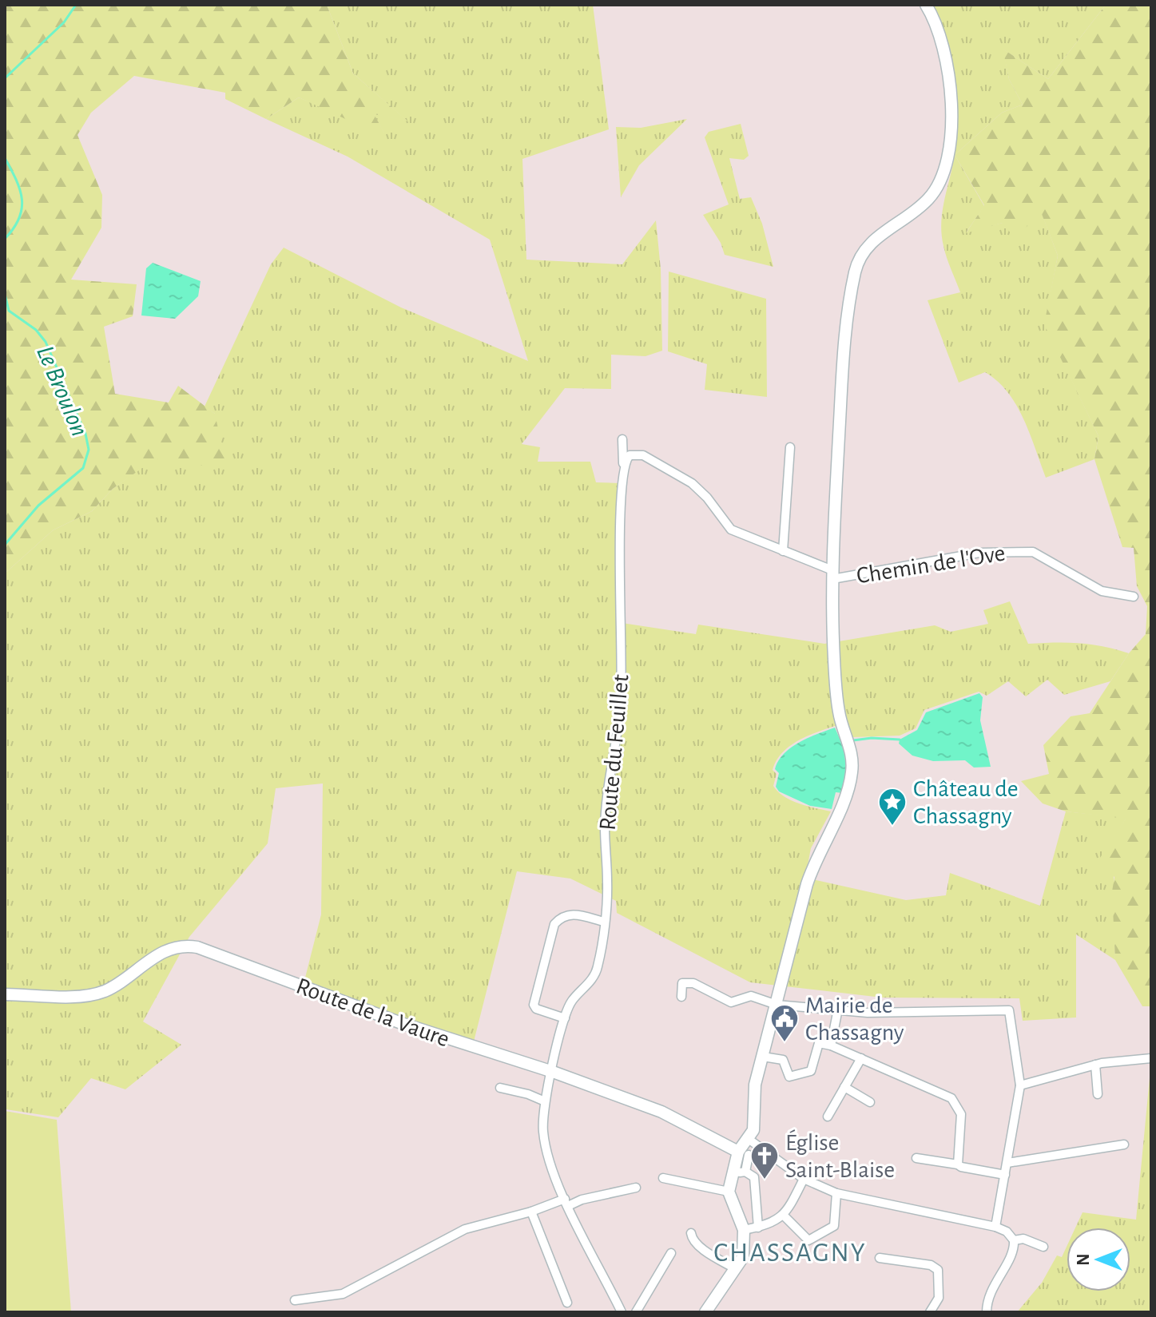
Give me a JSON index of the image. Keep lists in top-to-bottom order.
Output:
{
  "streets": {
    "street": ["Chemin de l'Ove", "Route du Feuillet", "Route de la Vaure"]
  },
  "crossings": [
    ["Route du Feuillet", "Route de la Vaure"]
  ],
  "districts": ["CHASSAGNY"],
  "water": ["Le Broulon"],
  "places": {
    "place": ["Château de Chassagny"],
    "public building": ["Mairie de Chassagny"],
    "church": ["Église Saint-Blaise"]
  },
  "north": "left"
}
